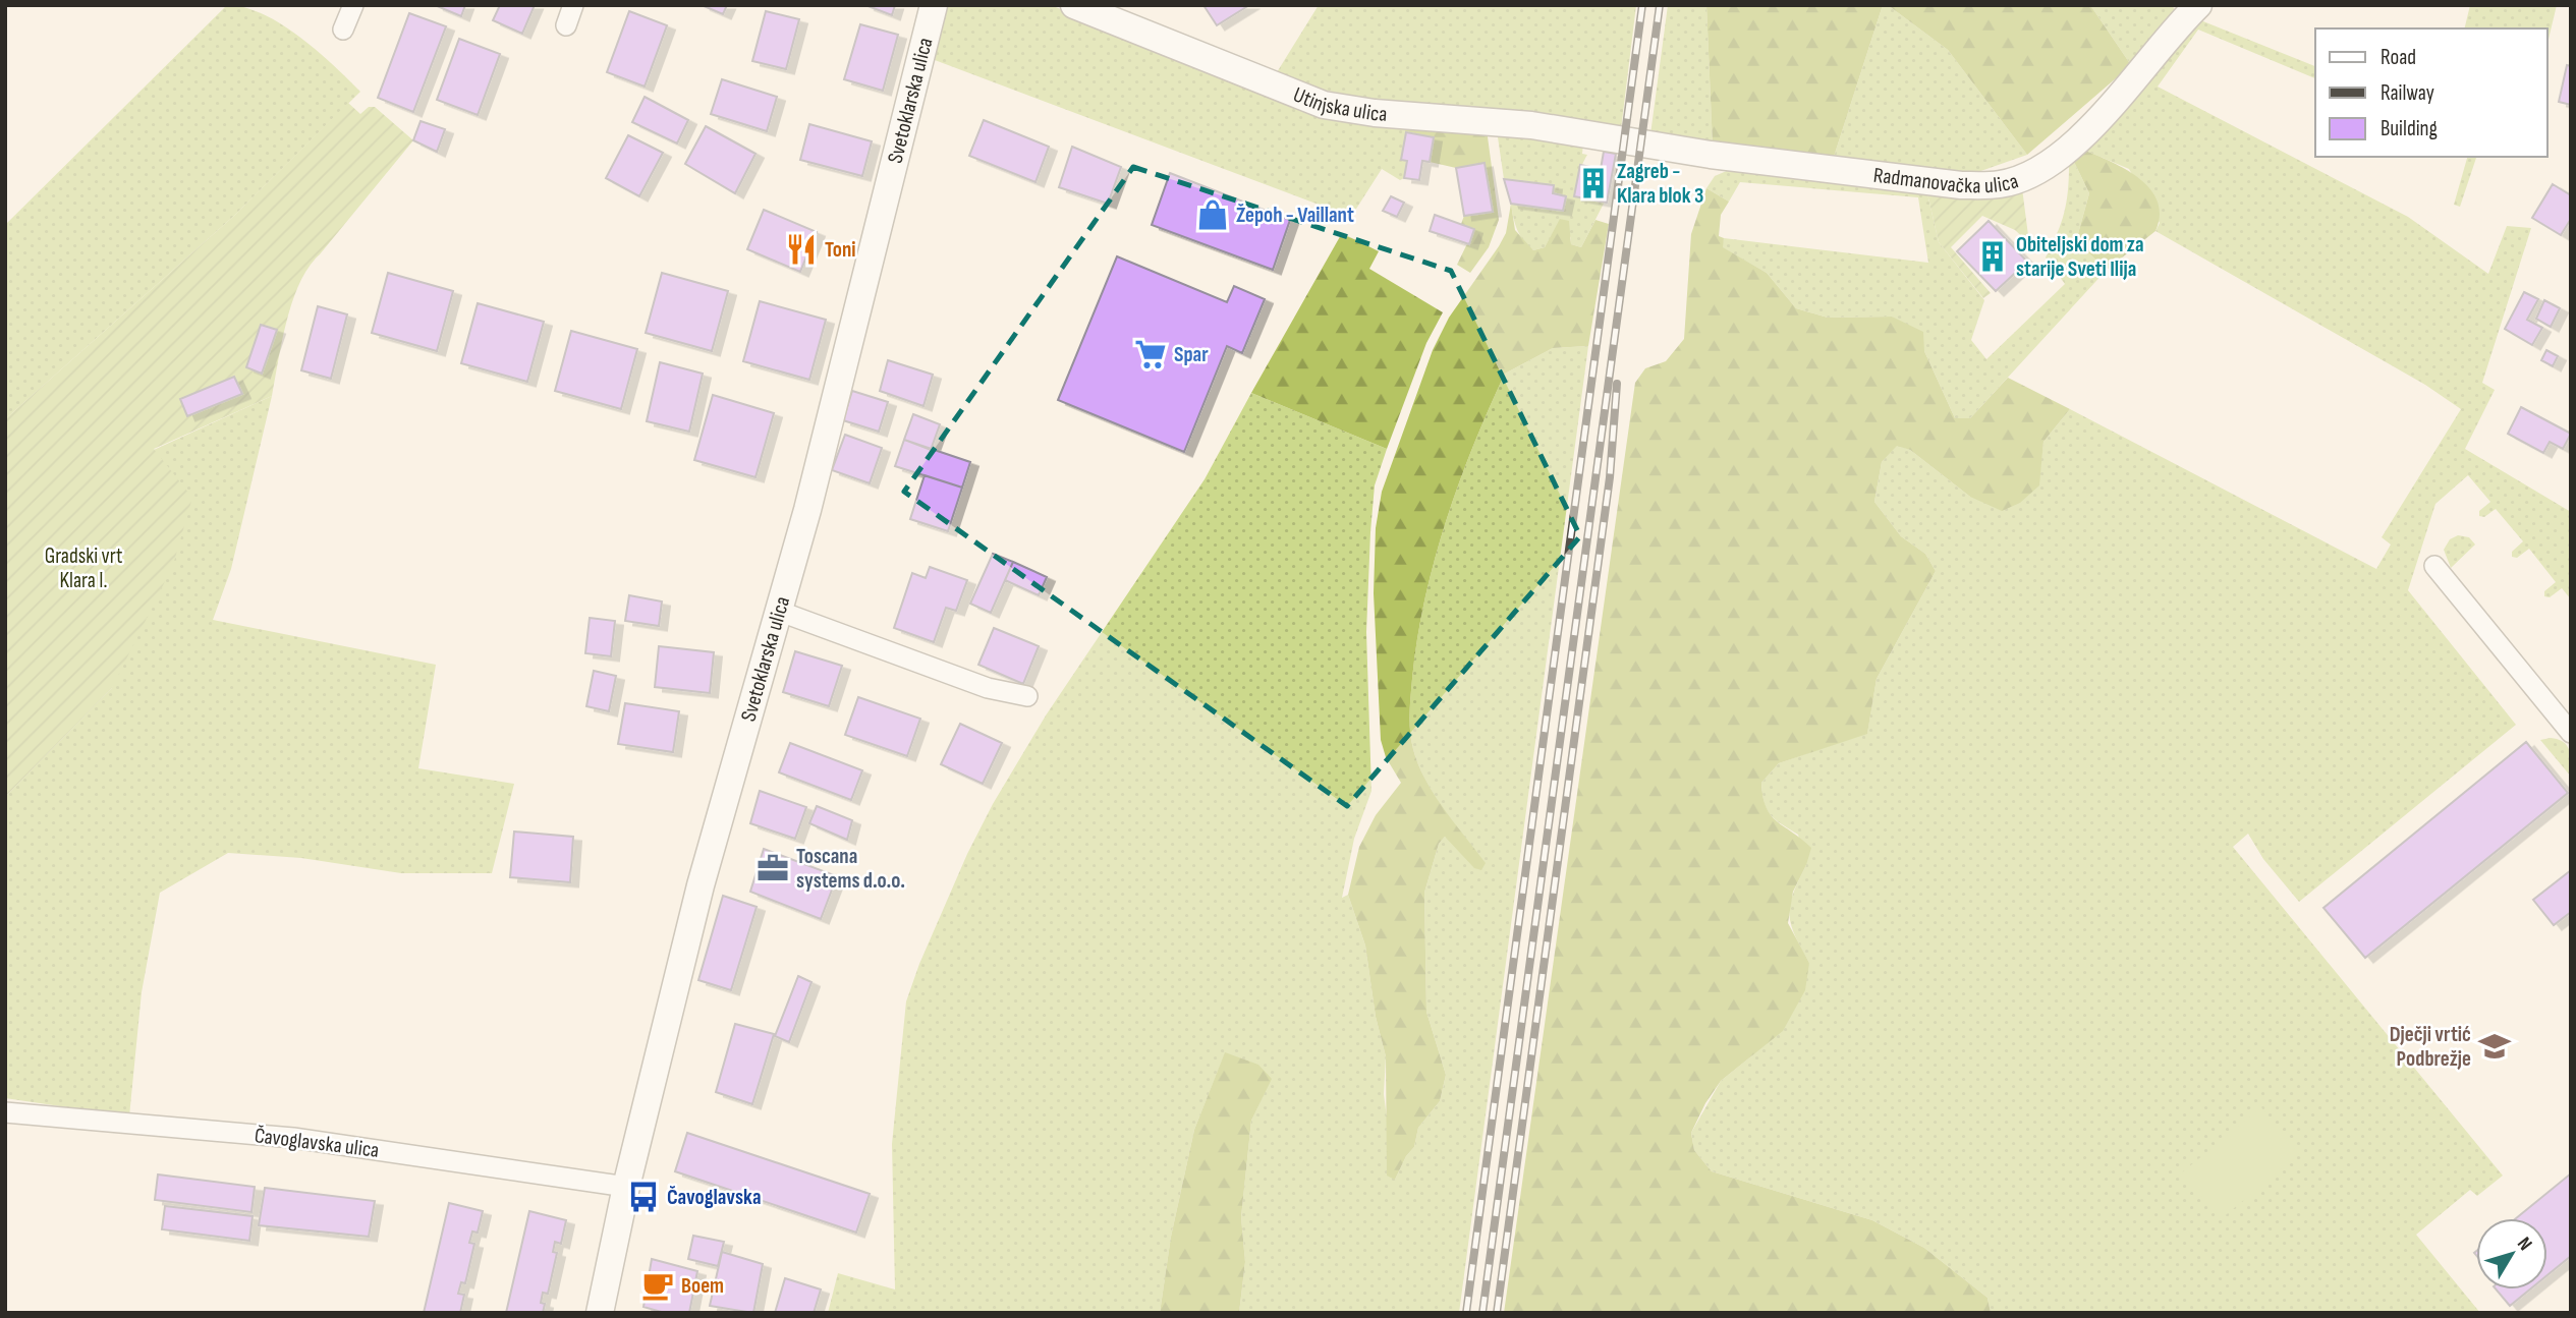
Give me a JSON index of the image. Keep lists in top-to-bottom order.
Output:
{
  "streets": {
    "street": [
      "Svetoklarska ulica",
      "Utinjska ulica",
      "Radmanovačka ulica",
      "Čavoglavska ulica"
    ]
  },
  "crossings": [
    ["Svetoklarska ulica", "Čavoglavska ulica"],
    ["Utinjska ulica", "Radmanovačka ulica"]
  ],
  "parks": ["Gradski vrt Klara I."],
  "places": {
    "building": ["Zagreb - Klara blok 3", "Obiteljski dom za starije Sveti Ilija"],
    "shop": ["Žepoh - Vaillant"],
    "restaurant": ["Toni"],
    "supermarket": ["Spar"],
    "office": ["Toscana systems d.o.o."],
    "school or university": ["Dječji vrtić Podbrežje"],
    "bus stop": ["Čavoglavska"],
    "cafe": ["Boem"]
  },
  "legend": ["Road", "Railway", "Building"],
  "north": "top right"
}
